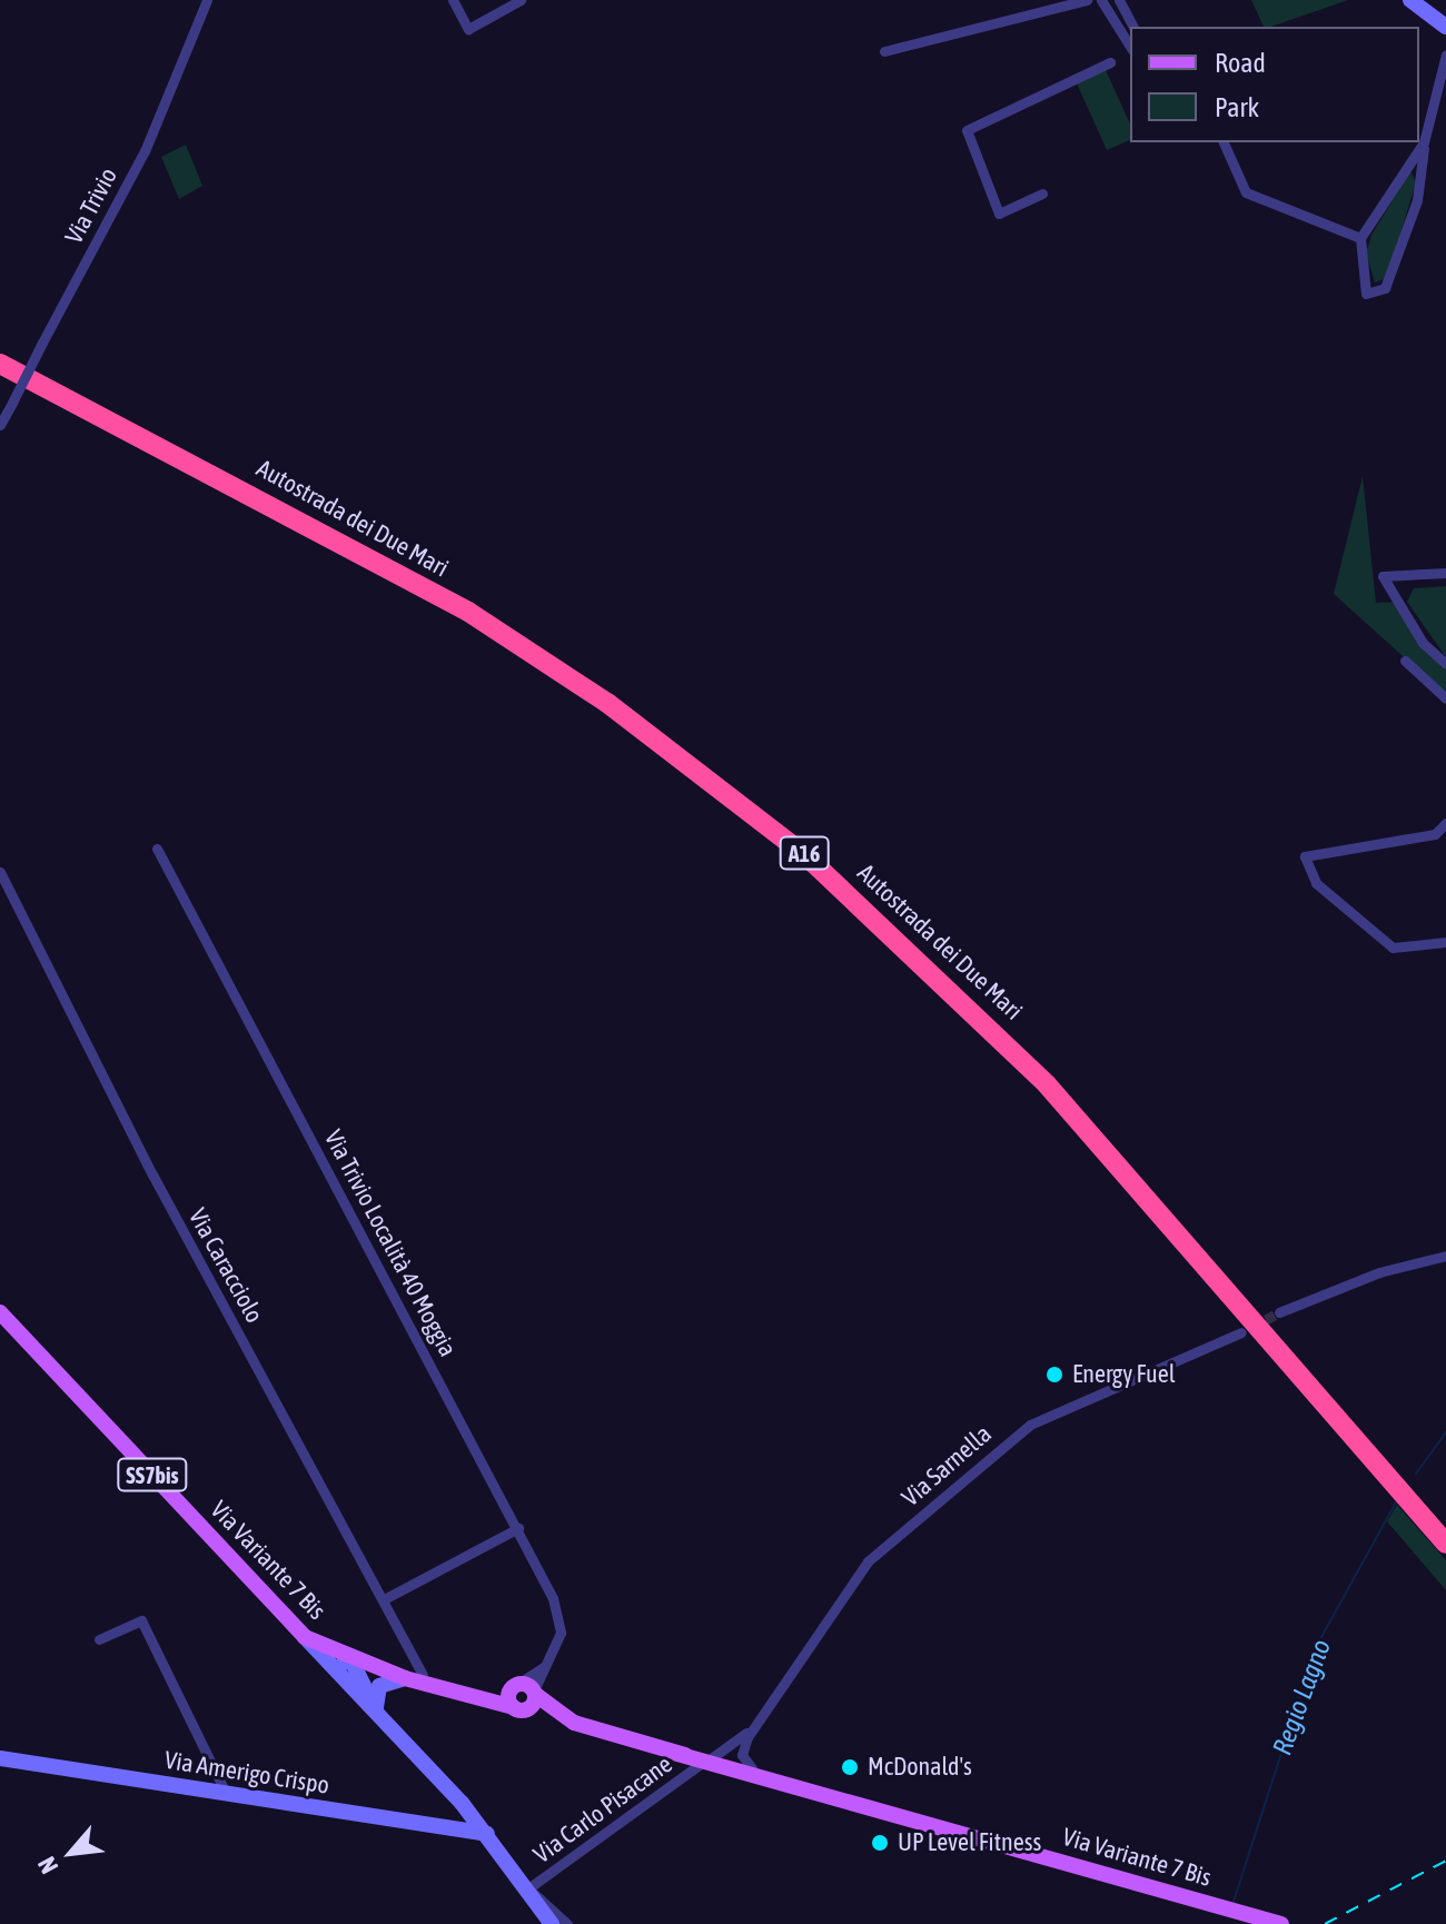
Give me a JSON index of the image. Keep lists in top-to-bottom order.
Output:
{
  "streets": {
    "highway": ["Autostrada dei Due Mari", "A16"],
    "main road": ["SS7bis", "Via Variante 7 Bis"],
    "street": [
      "Via Trivio",
      "Via Trivio Località 40 Moggia",
      "Via Caracciolo",
      "Via Sarnella",
      "Via Amerigo Crispo",
      "Via Carlo Pisacane"
    ]
  },
  "crossings": [
    ["Via Trivio Località 40 Moggia", "Via Variante 7 Bis"],
    ["Via Variante 7 Bis", "Via Carlo Pisacane"]
  ],
  "water": ["Regio Lagno"],
  "places": ["Energy Fuel", "McDonald's", "UP Level Fitness"],
  "legend": ["Road", "Park"],
  "north": "bottom left"
}
